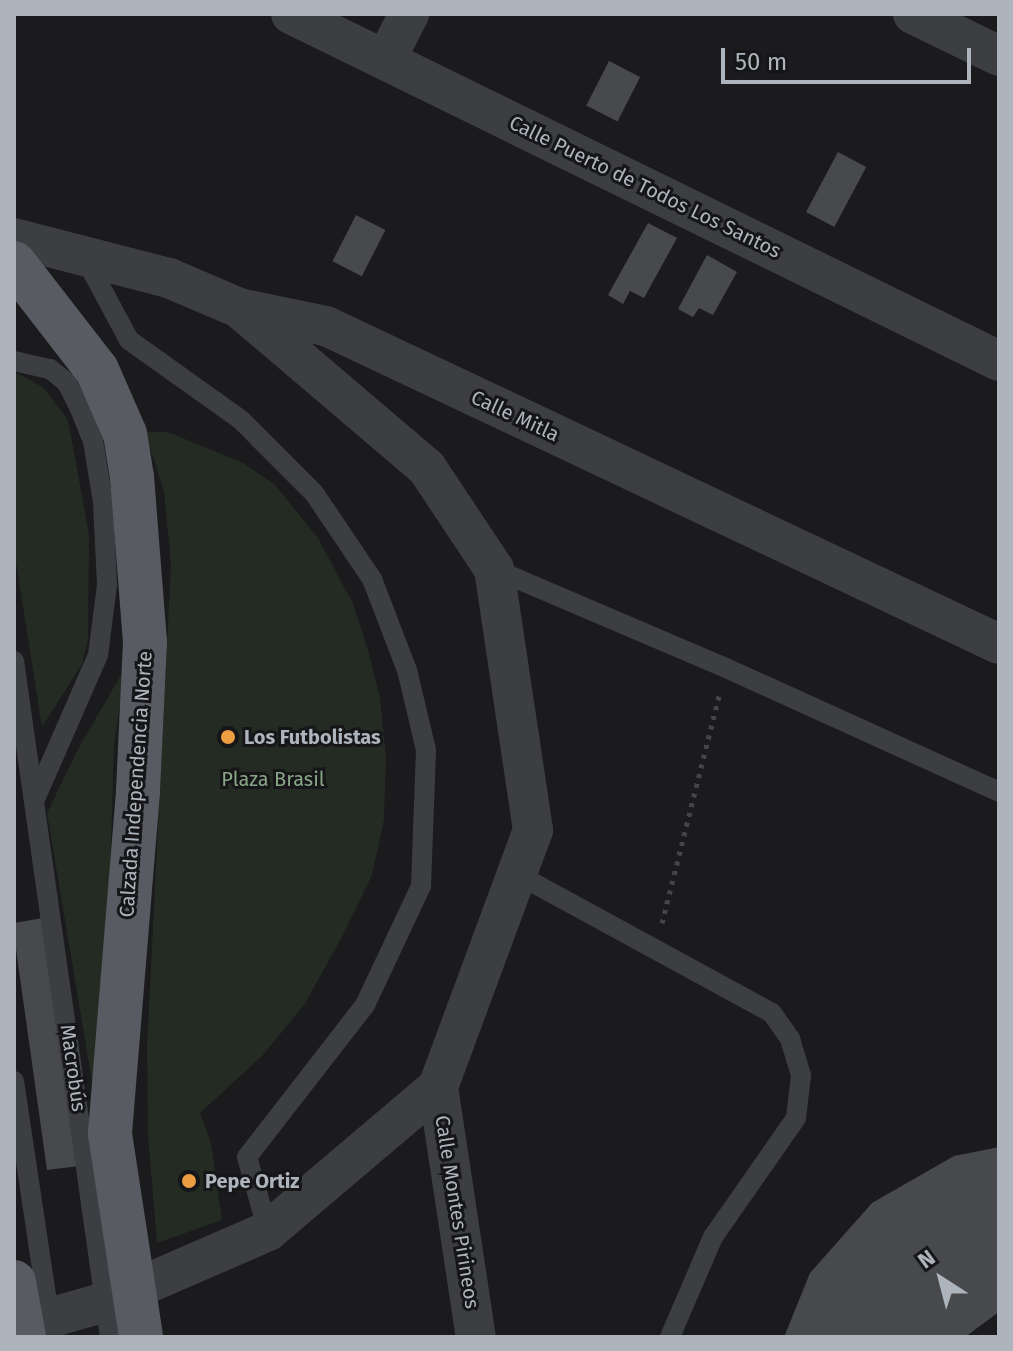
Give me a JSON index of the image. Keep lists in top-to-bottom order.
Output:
{
  "streets": {
    "main road": ["Calzada Independencia Norte"],
    "street": ["Calle Puerto de Todos Los Santos", "Calle Mitla", "Calle Montes Pirineos"],
    "lane": ["Macrobús"]
  },
  "crossings": [
    ["Calzada Independencia Norte", "Macrobús"]
  ],
  "parks": ["Plaza Brasil"],
  "places": ["Los Futbolistas", "Pepe Ortiz"],
  "scale_bar": "50 m",
  "north": "top left"
}
